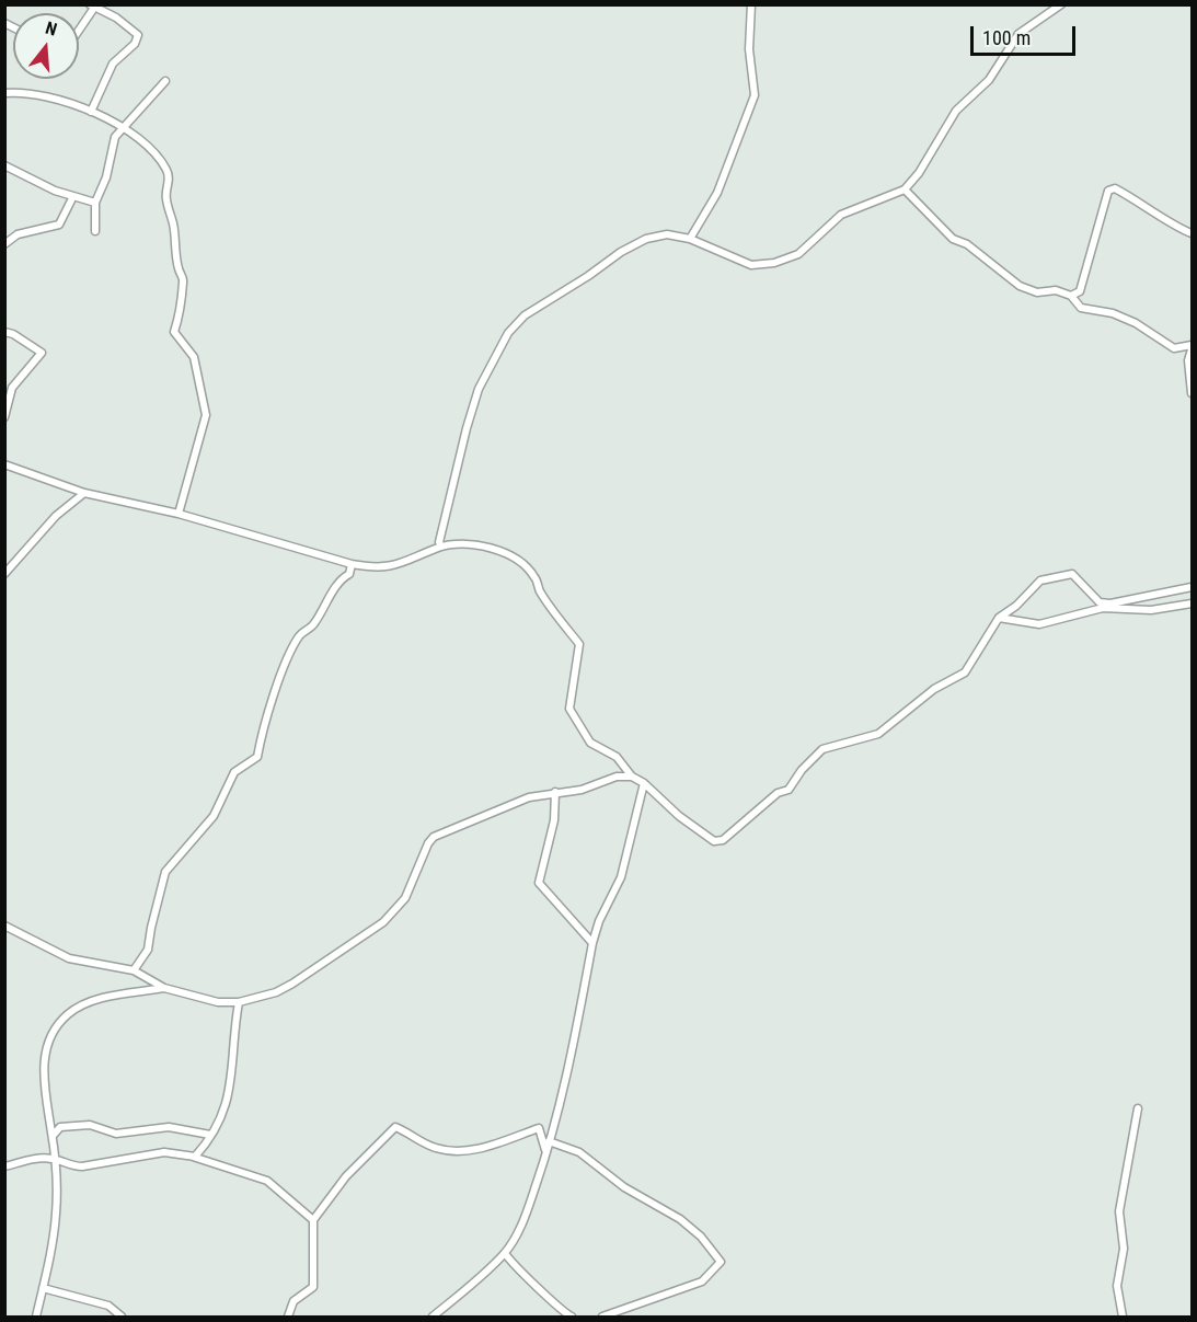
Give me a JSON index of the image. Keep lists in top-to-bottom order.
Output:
{
  "scale_bar": "100 m",
  "north": "top"
}
